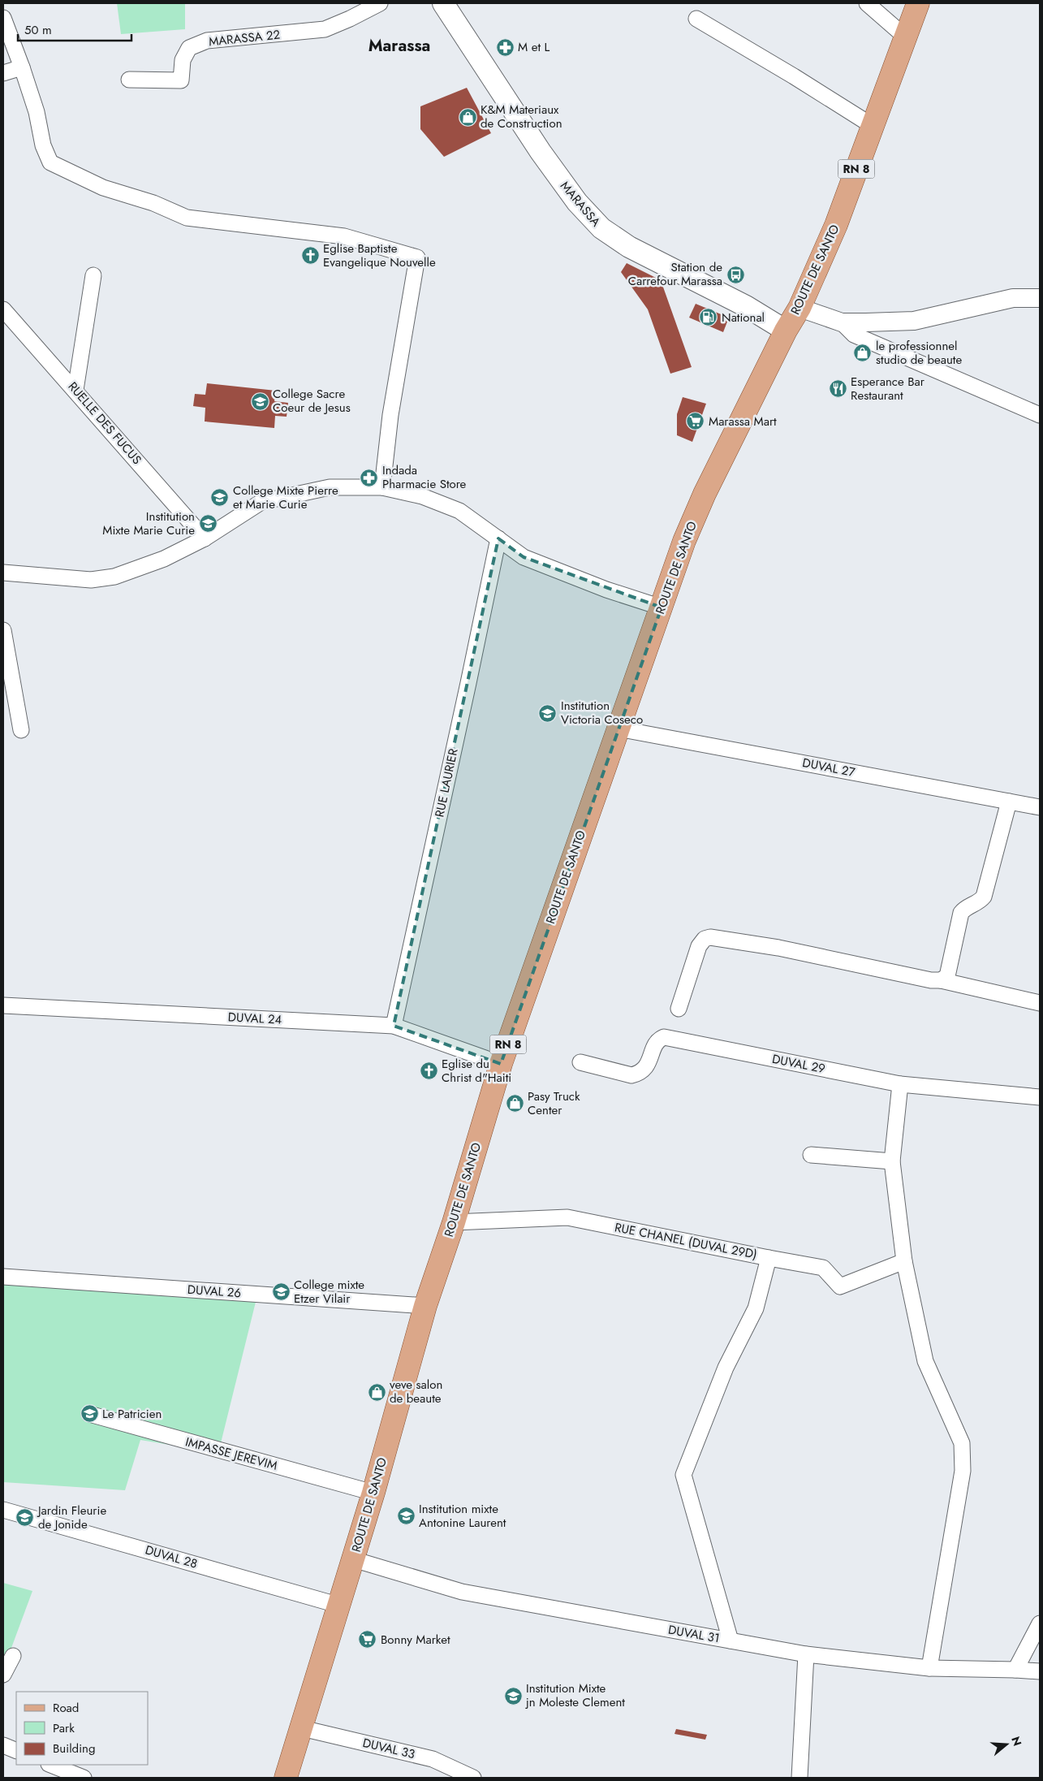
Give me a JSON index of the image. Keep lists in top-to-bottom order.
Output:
{
  "streets": {
    "main road": ["RN 8", "MARASSA", "ROUTE DE SANTO"],
    "street": [
      "MARASSA 22",
      "RUELLE DES FUCUS",
      "DUVAL 27",
      "RUE LAURIER",
      "DUVAL 24",
      "DUVAL 29",
      "RUE CHANEL (DUVAL 29D)",
      "DUVAL 26",
      "IMPASSE JEREVIM",
      "DUVAL 28",
      "DUVAL 31",
      "DUVAL 33"
    ]
  },
  "crossings": [
    ["MARASSA", "ROUTE DE SANTO"],
    ["ROUTE DE SANTO", "DUVAL 27"],
    ["ROUTE DE SANTO", "DUVAL 24"],
    ["ROUTE DE SANTO", "RUE CHANEL (DUVAL 29D)"],
    ["ROUTE DE SANTO", "DUVAL 26"],
    ["ROUTE DE SANTO", "IMPASSE JEREVIM"],
    ["ROUTE DE SANTO", "DUVAL 28"],
    ["ROUTE DE SANTO", "DUVAL 31"],
    ["ROUTE DE SANTO", "DUVAL 33"],
    ["RUE LAURIER", "DUVAL 24"]
  ],
  "districts": ["Marassa"],
  "places": {
    "pharmacy": ["M et L", "Indada Pharmacie Store"],
    "shop": [
      "K&M Materiaux de Construction",
      "le professionnel studio de beaute",
      "Pasy Truck Center",
      "veve salon de beaute"
    ],
    "church": ["Eglise Baptiste Evangelique Nouvelle", "Eglise du Christ d\"Haiti"],
    "bus stop": ["Station de Carrefour Marassa"],
    "fuel station": ["National"],
    "restaurant": ["Esperance Bar Restaurant"],
    "school or university": [
      "College Sacre Coeur de Jesus",
      "College Mixte Pierre et Marie Curie",
      "Institution Mixte Marie Curie",
      "Institution Victoria Coseco",
      "College mixte Etzer Vilair",
      "Le Patricien",
      "Institution mixte Antonine Laurent",
      "Jardin Fleurie de Jonide",
      "Institution Mixte jn Moleste Clement"
    ],
    "supermarket": ["Marassa Mart", "Bonny Market"]
  },
  "legend": ["Road", "Park", "Building"],
  "scale_bar": "50 m",
  "north": "right"
}
